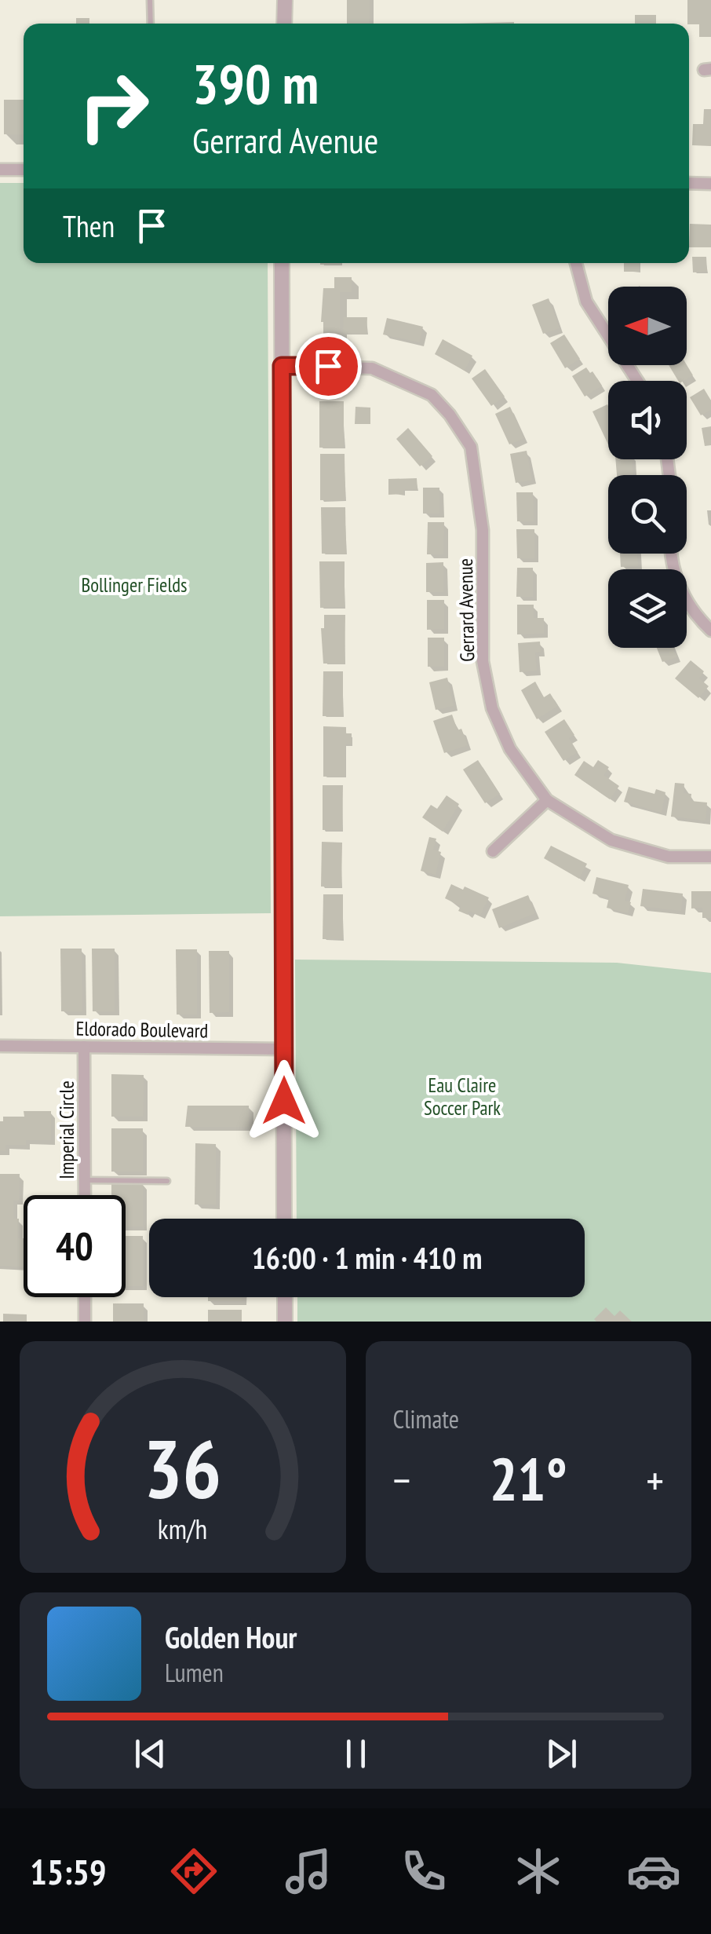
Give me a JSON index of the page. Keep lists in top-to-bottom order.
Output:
{
  "streets": {
    "street": ["Gerrard Avenue", "Eldorado Boulevard", "Imperial Circle"]
  },
  "crossings": [
    ["Eldorado Boulevard", "Imperial Circle"]
  ],
  "parks": ["Bollinger Fields", "Eau Claire Soccer Park"],
  "north": "left",
  "page": {
    "turn": ["390 m", "Gerrard Avenue"],
    "then": "Then",
    "limit": "40",
    "trip": "16:00 · 1 min · 410 m",
    "tile": "Climate",
    "heat": ["−", "21°", "+"],
    "song": ["Golden Hour", "Lumen"],
    "tabs": "15:59",
    "gauge": ["36", "km/h"]
  }
}
